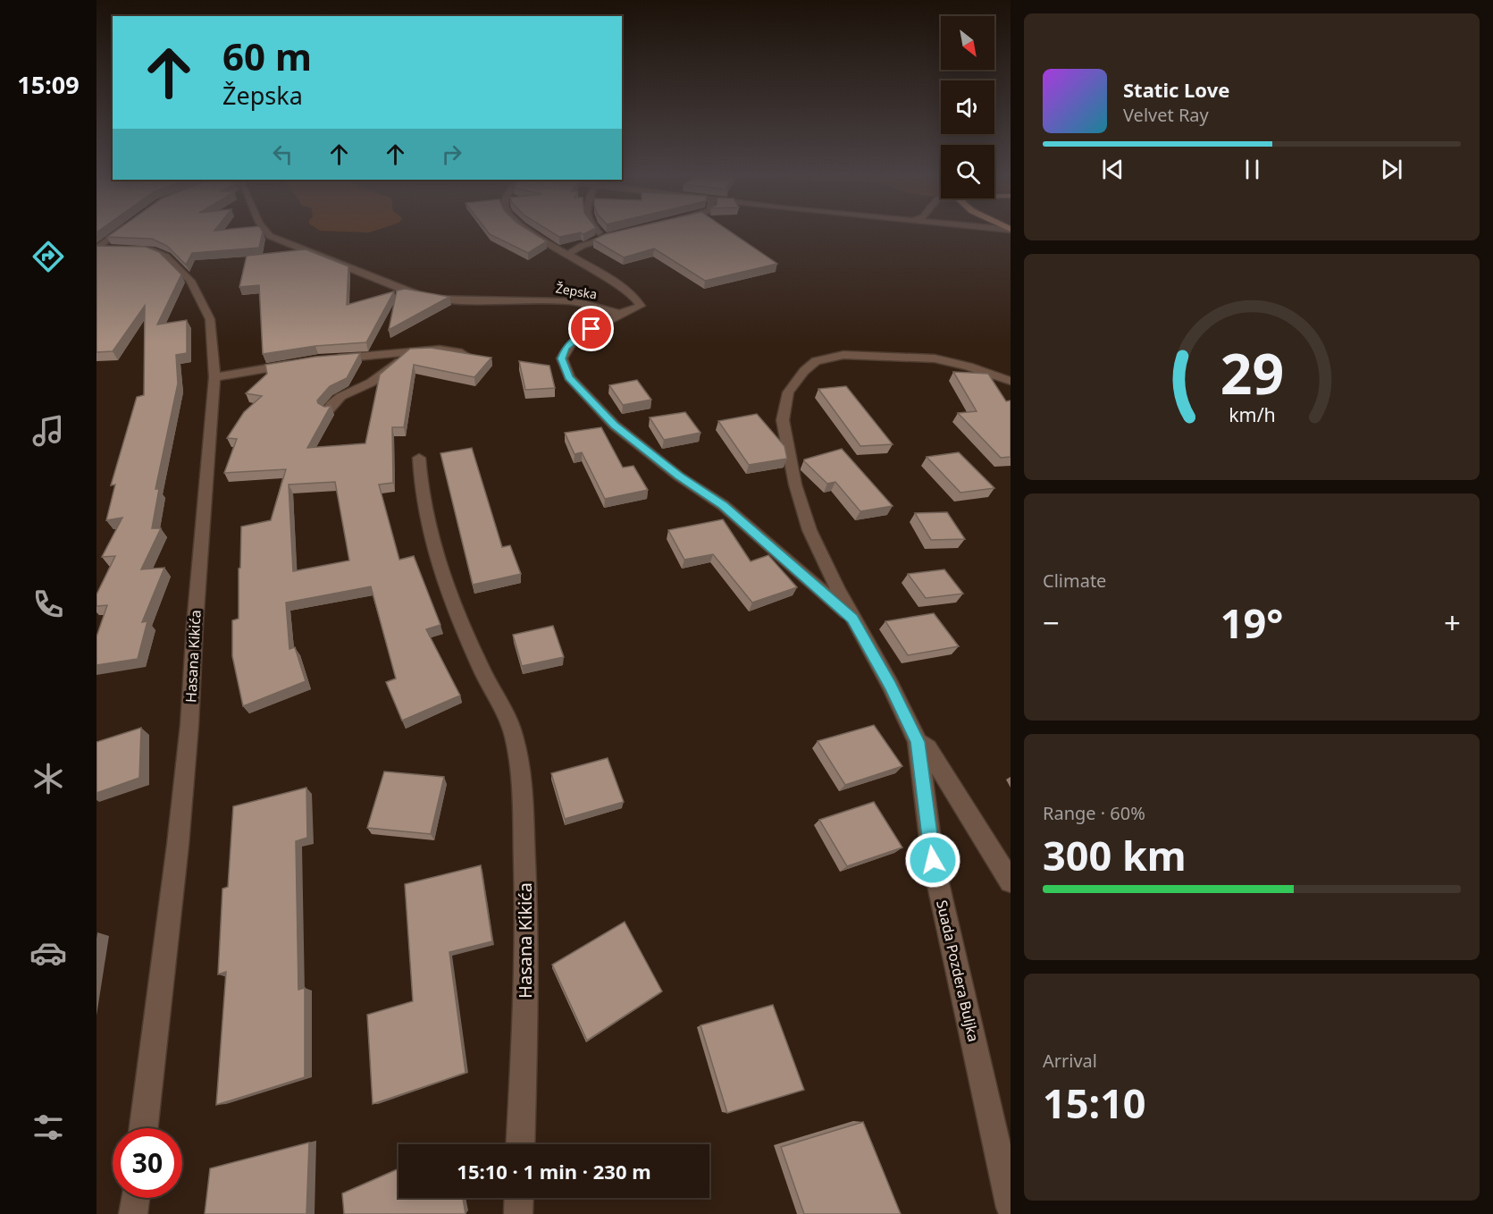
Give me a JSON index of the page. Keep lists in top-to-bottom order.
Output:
{
  "streets": {
    "street": ["Žepska", "Hasana Kikića", "Suada Pozdera Buljka"]
  },
  "crossings": [
    ["Žepska", "Suada Pozdera Buljka"]
  ],
  "north": "bottom right",
  "page": {
    "tabs": "15:09",
    "turn": ["60 m", "Žepska"],
    "song": ["Static Love", "Velvet Ray"],
    "tile": [
      "Climate",
      ["Range · 60%", "300 km"],
      ["Arrival", "15:10"]
    ],
    "heat": ["−", "19°", "+"],
    "limit": "30",
    "trip": "15:10 · 1 min · 230 m",
    "gauge": ["29", "km/h"]
  }
}
